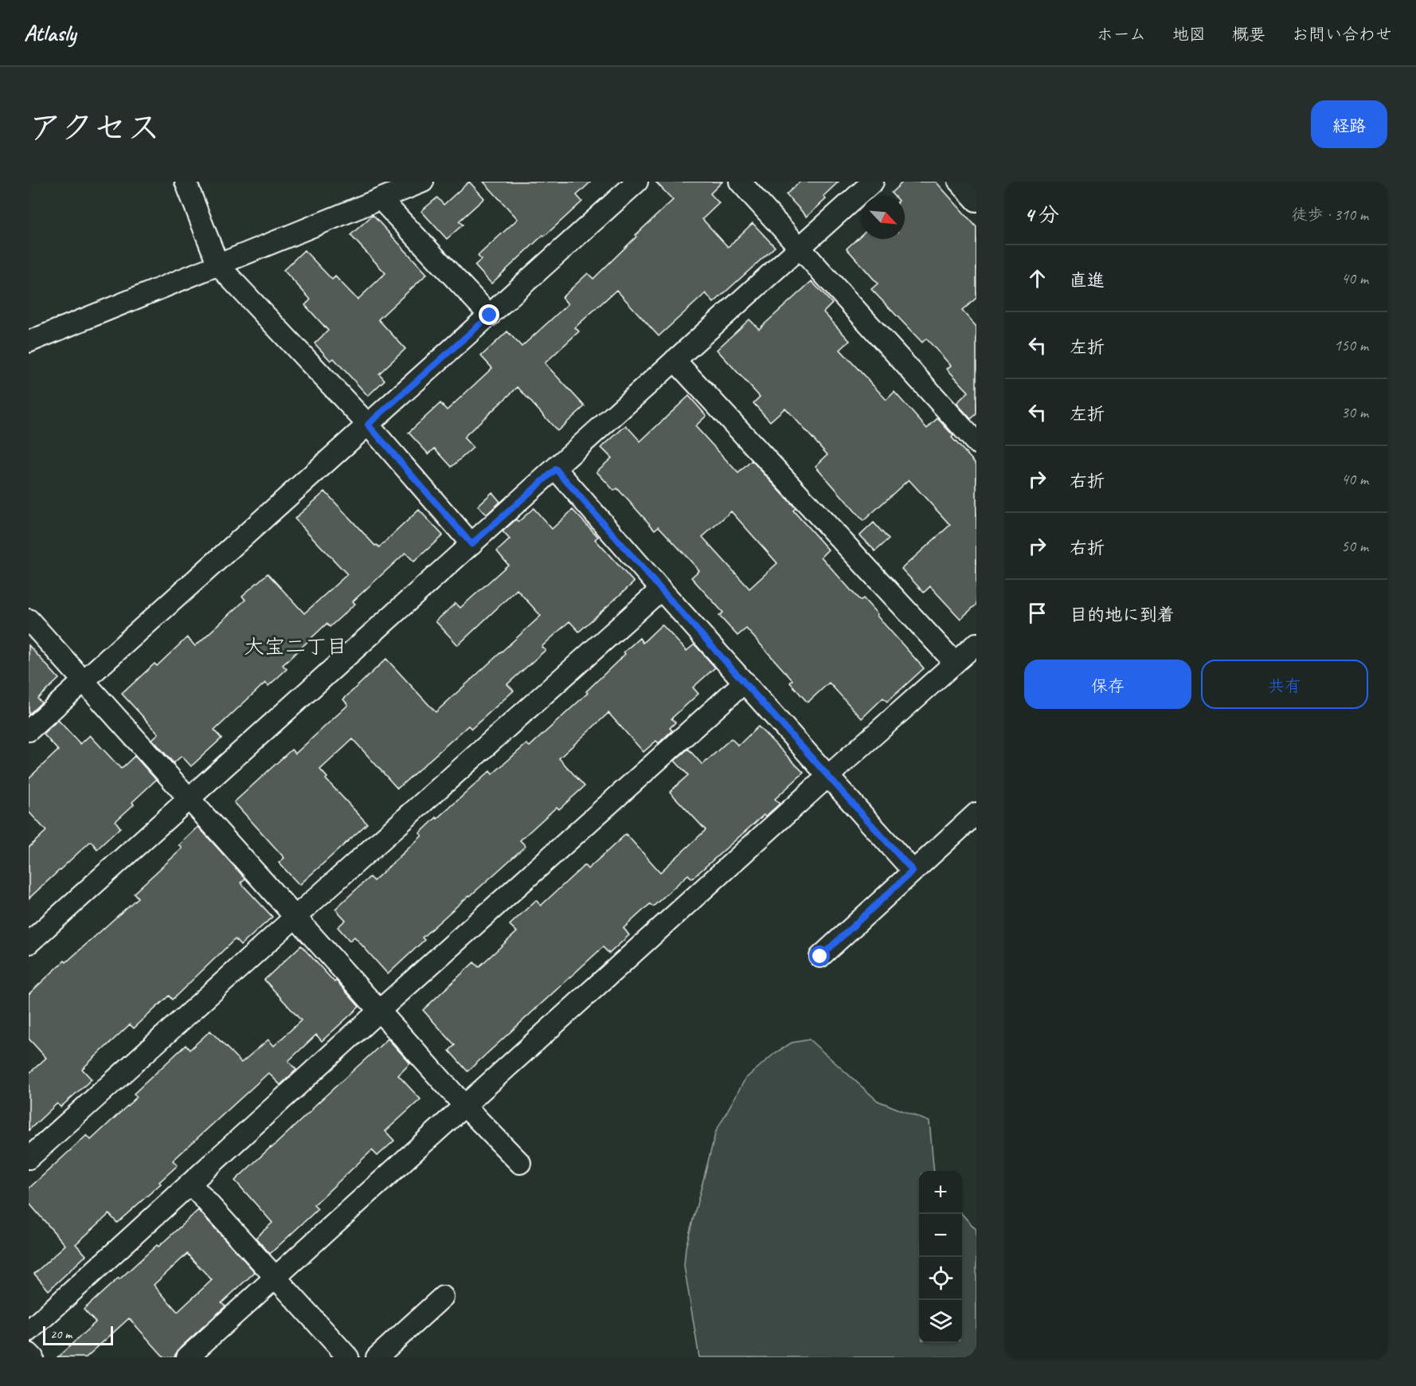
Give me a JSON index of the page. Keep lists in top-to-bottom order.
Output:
{
  "districts": ["大宝二丁目"],
  "scale_bar": "20 m",
  "north": "bottom right",
  "page": {
    "header": "Atlasly",
    "nav": [
      "ホーム",
      "地図",
      "概要",
      "お問い合わせ"
    ],
    "title": "アクセス",
    "buttons": [
      "経路",
      ["保存", "共有"]
    ],
    "heading": ["4 分", "徒歩 · 310 m"],
    "list": [
      ["直進", "40 m"],
      ["左折", "150 m"],
      ["左折", "30 m"],
      ["右折", "40 m"],
      ["右折", "50 m"],
      "目的地に到着"
    ],
    "map_buttons": ["+", "−"],
    "scale": "20 m"
  }
}
